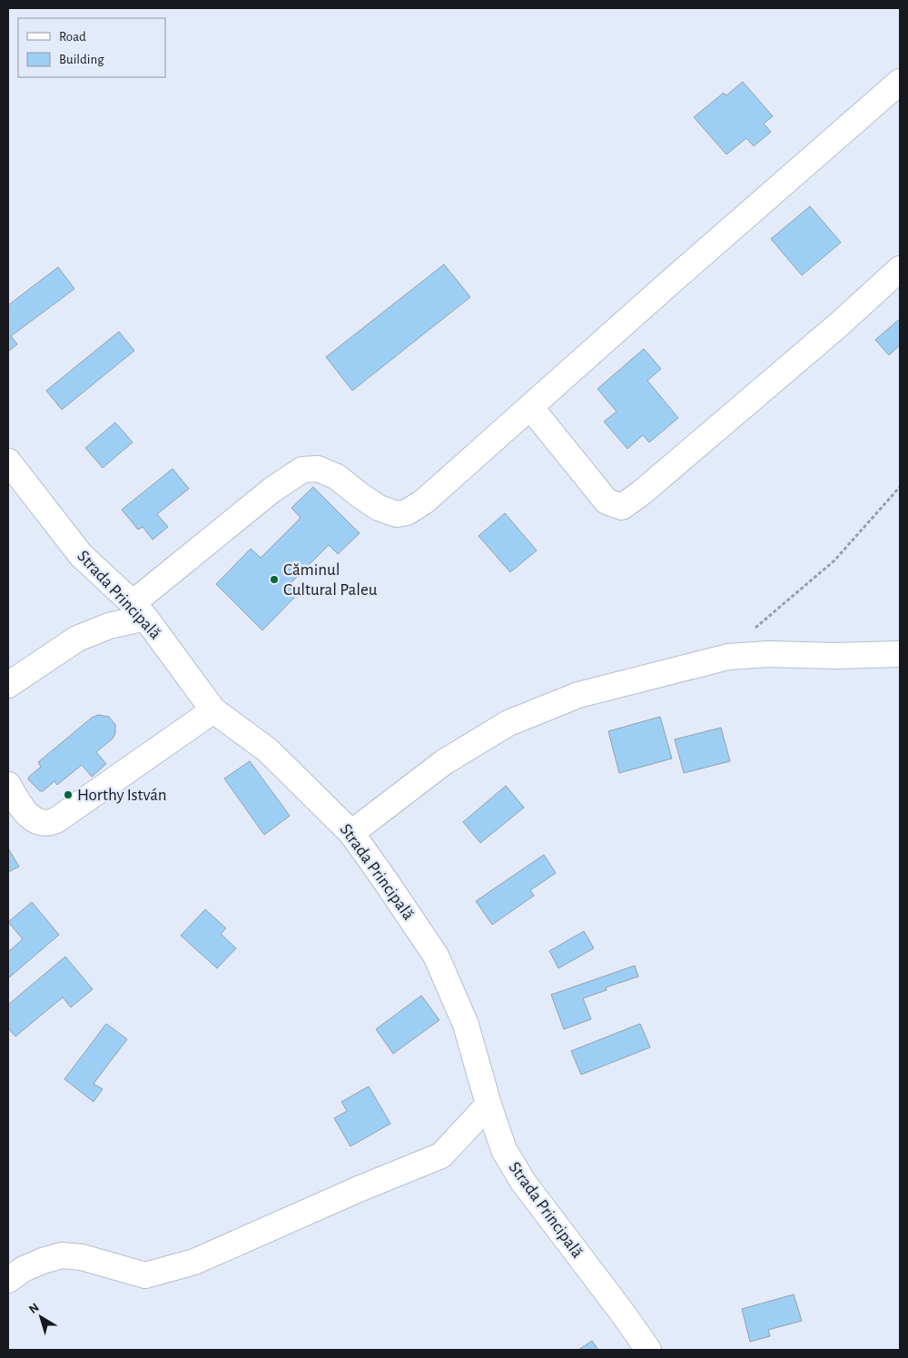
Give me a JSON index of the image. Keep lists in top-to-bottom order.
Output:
{
  "streets": {
    "street": ["Strada Principală"]
  },
  "places": ["Căminul Cultural Paleu", "Horthy István"],
  "legend": ["Road", "Building"],
  "north": "top left"
}
